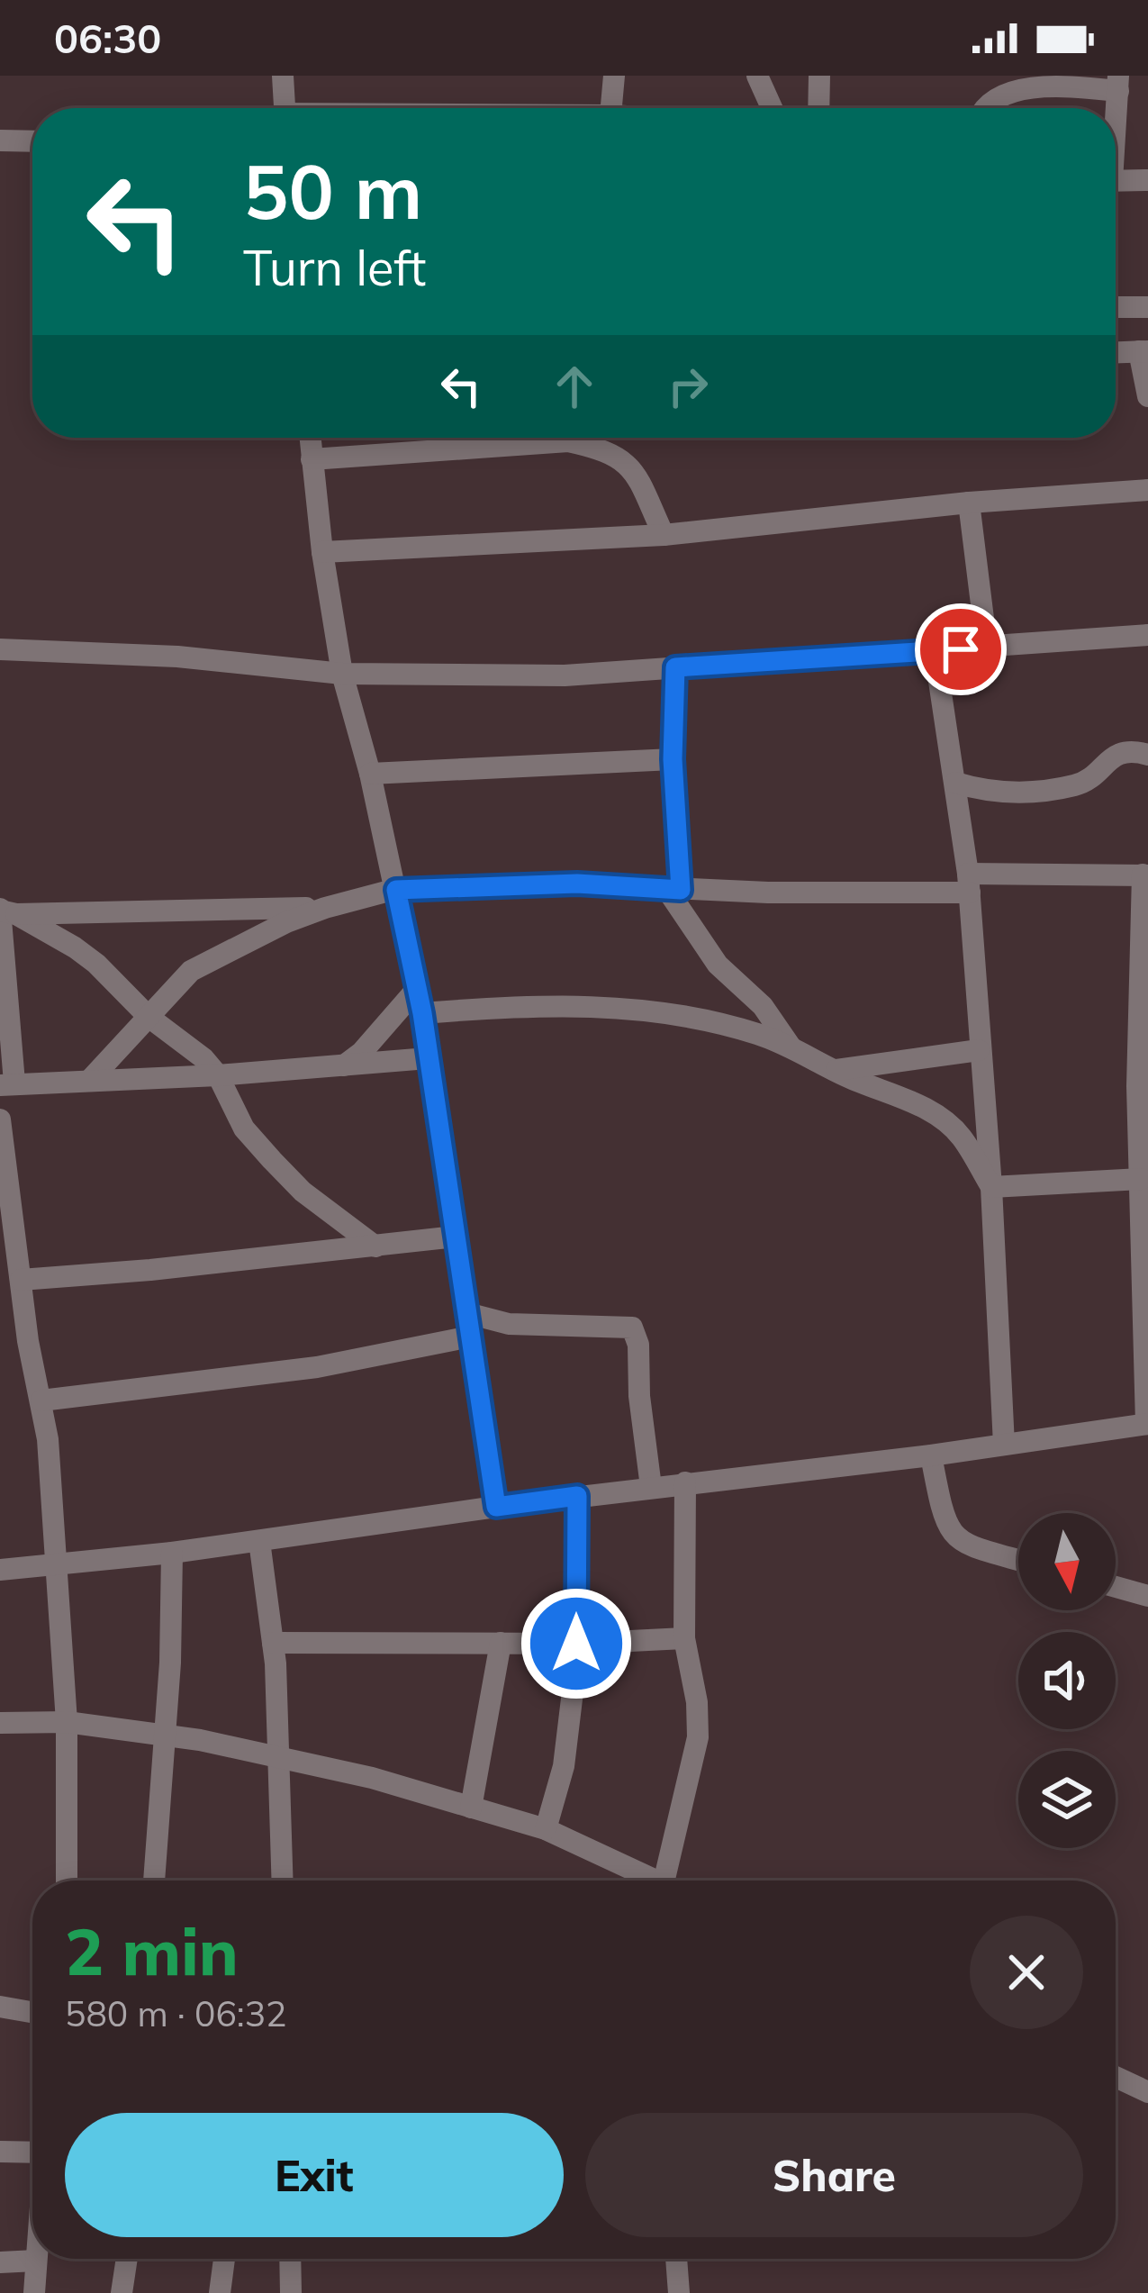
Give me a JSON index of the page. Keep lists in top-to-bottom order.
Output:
{
  "north": "bottom",
  "page": {
    "status": "06:30",
    "turn": ["50 m", "Turn left"],
    "heading": ["2 min", "580 m · 06:32"],
    "buttons": ["Exit", "Share"]
  }
}
